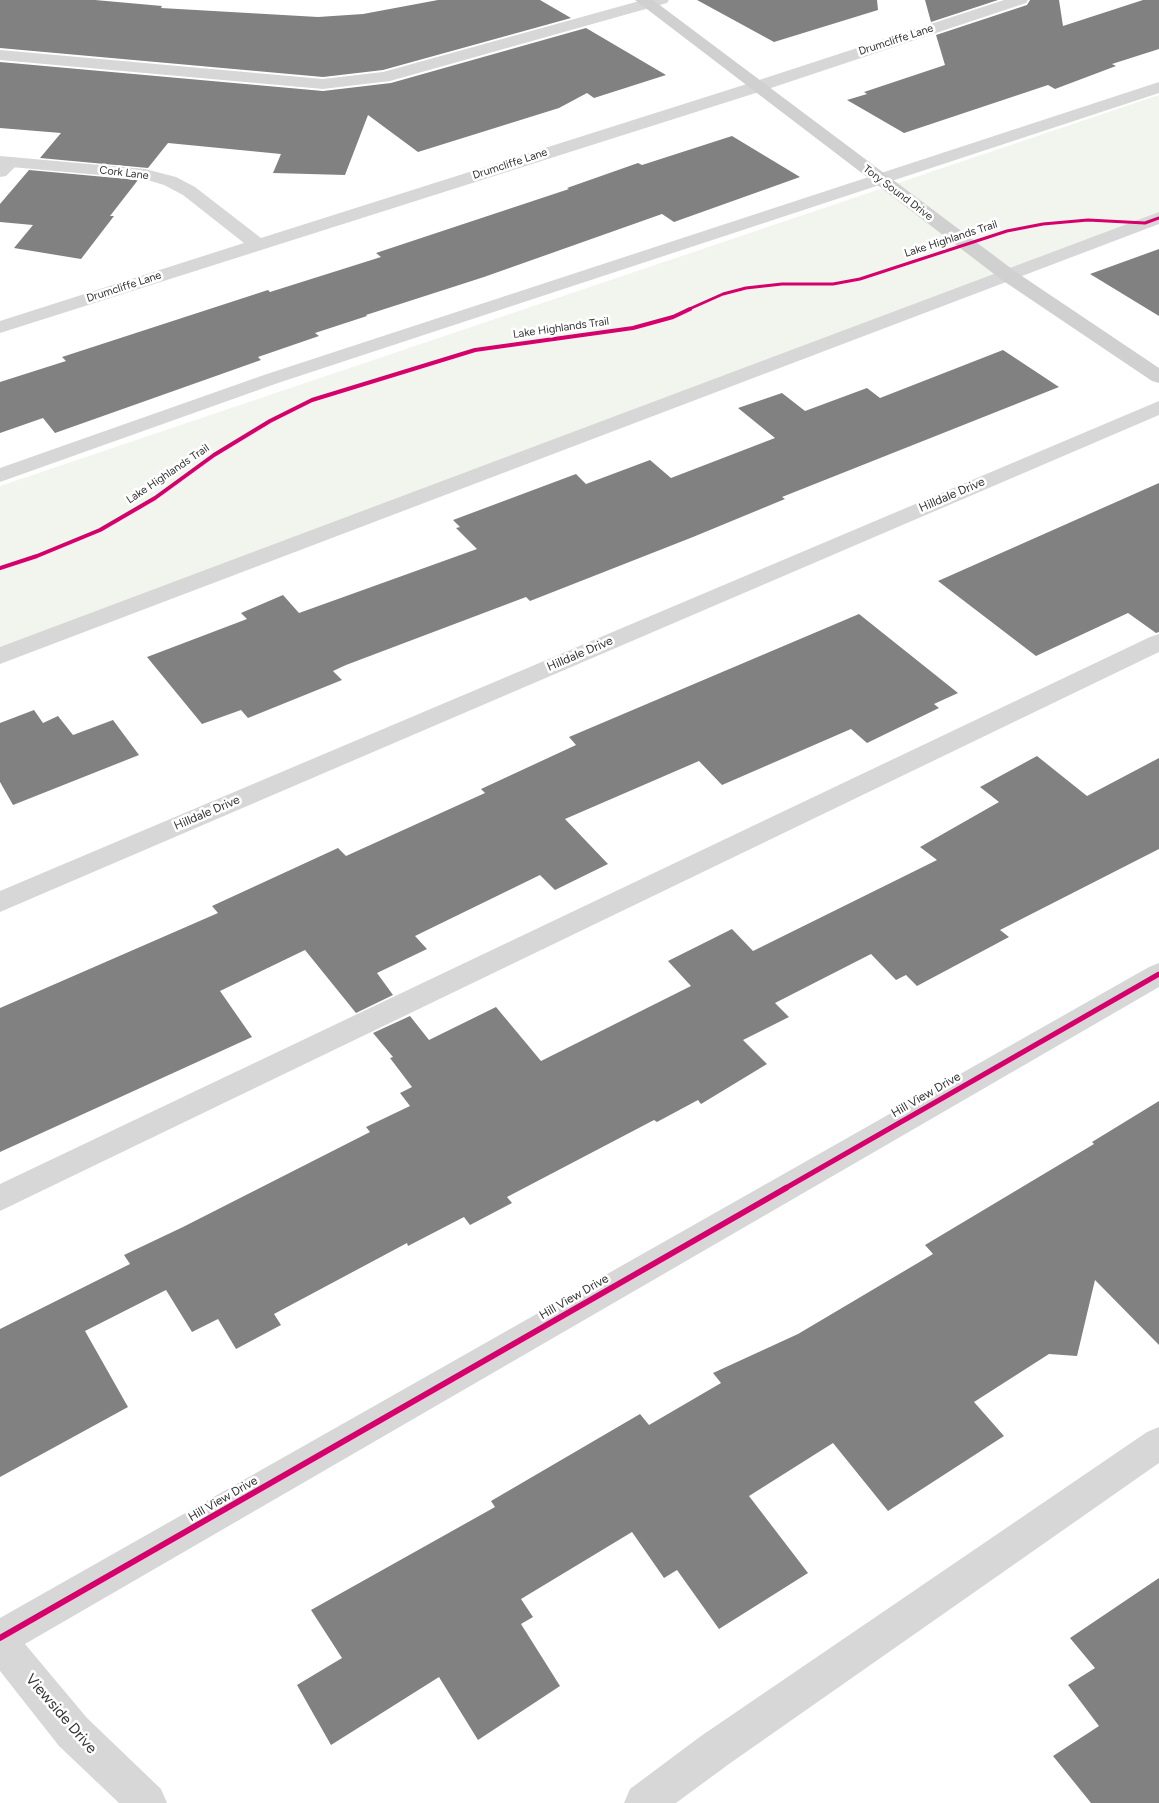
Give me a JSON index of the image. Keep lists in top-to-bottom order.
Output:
{
  "streets": {
    "street": [
      "Drumcliffe Lane",
      "Cork Lane",
      "Tory Sound Drive",
      "Hilldale Drive",
      "Hill View Drive",
      "Viewside Drive"
    ],
    "cycle path": ["Lake Highlands Trail"]
  },
  "crossings": [
    ["Drumcliffe Lane", "Cork Lane"],
    ["Drumcliffe Lane", "Tory Sound Drive"],
    ["Hill View Drive", "Viewside Drive"]
  ]
}
